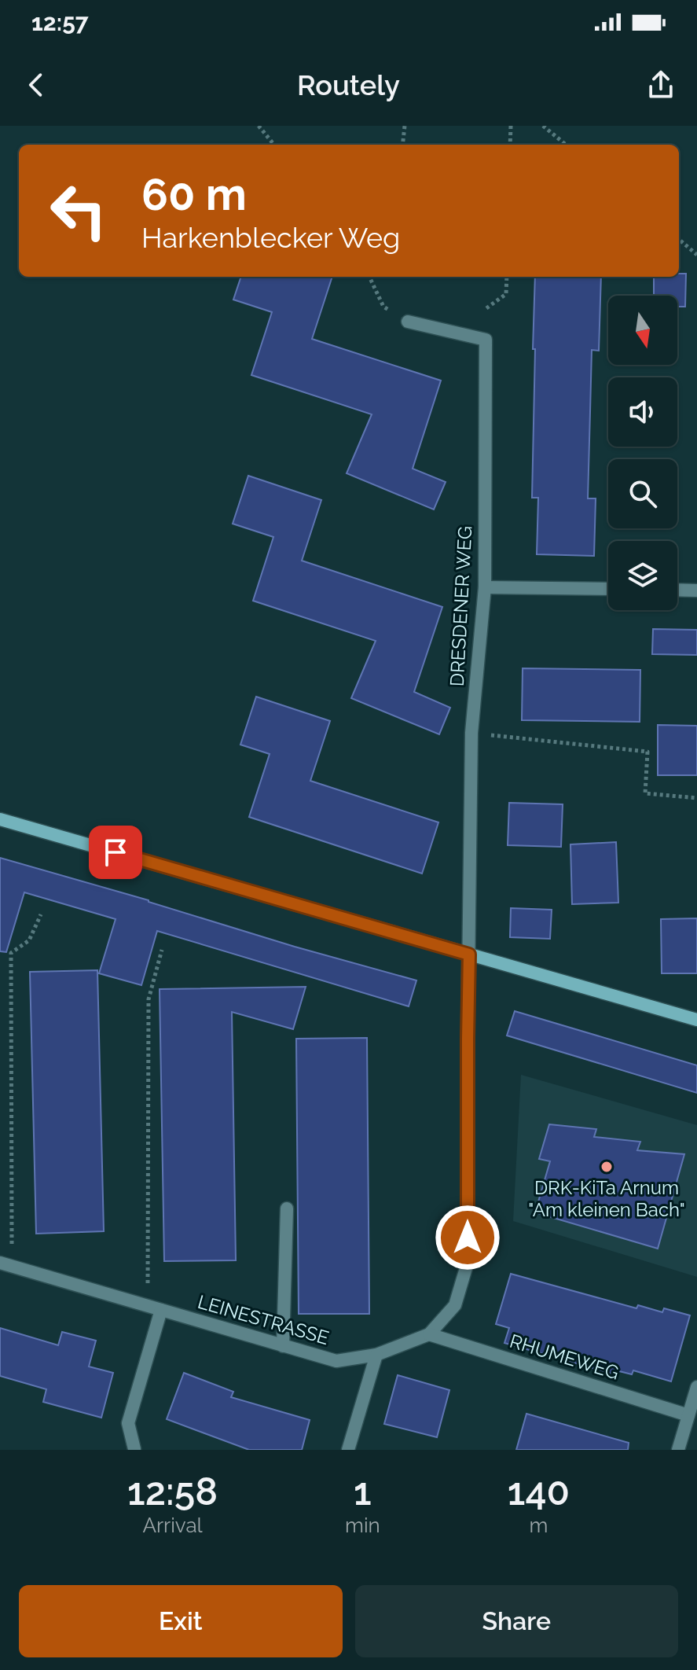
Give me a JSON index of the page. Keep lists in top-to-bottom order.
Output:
{
  "streets": {
    "street": ["DRESDENER WEG", "LEINESTRASSE", "RHUMEWEG"]
  },
  "crossings": [
    ["DRESDENER WEG", "LEINESTRASSE"],
    ["LEINESTRASSE", "RHUMEWEG"]
  ],
  "places": ["DRK-KiTa Arnum \"Am kleinen Bach\""],
  "north": "bottom",
  "page": {
    "status": "12:57",
    "header": "Routely",
    "turn": ["60 m", "Harkenblecker Weg"],
    "eta": [
      "12:58",
      "Arrival",
      "1",
      "min",
      "140",
      "m"
    ],
    "buttons": ["Exit", "Share"]
  }
}
